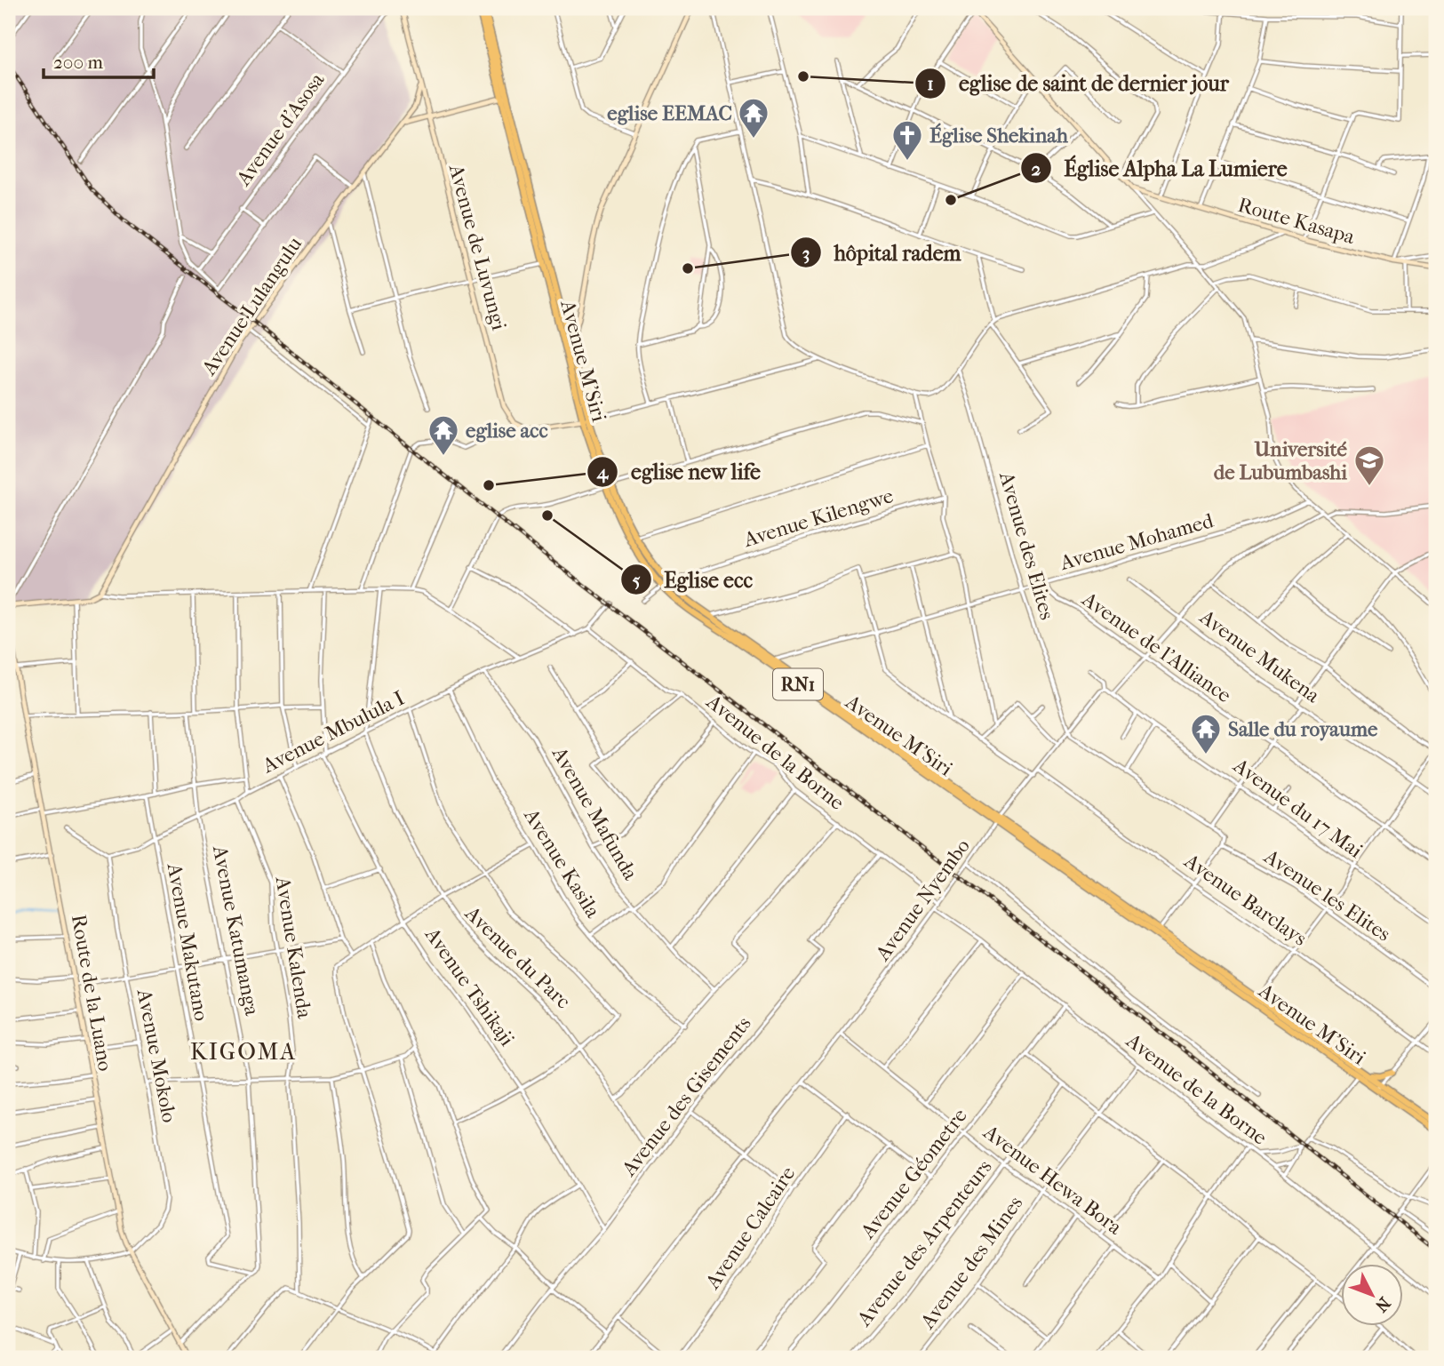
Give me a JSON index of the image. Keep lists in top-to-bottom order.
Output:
{
  "streets": {
    "highway": ["Avenue M'Siri", "RN1"],
    "street": [
      "Avenue d'Asosa",
      "Route Kasapa",
      "Avenue de Luvungi",
      "Avenue Lulangulu",
      "Avenue Kilengwe",
      "Avenue Mohamed",
      "Avenue des Elites",
      "Avenue de l'Alliance",
      "Avenue Mukena",
      "Avenue Mbulula I",
      "Avenue de la Borne",
      "Avenue du 17 Mai",
      "Avenue Mafunda",
      "Avenue Kasila",
      "Avenue les Elites",
      "Avenue Nyembo",
      "Avenue Barclays",
      "Avenue Katumanga",
      "Avenue Makutano",
      "Avenue Kalenda",
      "Avenue du Parc",
      "Avenue Tshikaji",
      "Route de la Luano",
      "Avenue Mokolo",
      "Avenue des Gisements",
      "Avenue Géometre",
      "Avenue Hewa Bora",
      "Avenue Calcaire",
      "Avenue des Arpenteurs",
      "Avenue des Mines"
    ]
  },
  "crossings": [
    ["Avenue de Luvungi", "Avenue Lulangulu"],
    ["Avenue M'Siri", "Avenue Kilengwe"],
    ["Avenue M'Siri", "Avenue Mohamed"],
    ["Avenue M'Siri", "Avenue Nyembo"],
    ["Avenue Mohamed", "Avenue des Elites"],
    ["Avenue Mohamed", "Avenue de l'Alliance"],
    ["Avenue des Elites", "Avenue Nyembo"],
    ["Avenue Mbulula I", "Avenue de la Borne"],
    ["Avenue Mbulula I", "Avenue Mafunda"],
    ["Avenue Mbulula I", "Avenue Kasila"],
    ["Avenue Mbulula I", "Avenue Katumanga"],
    ["Avenue Mbulula I", "Avenue Makutano"],
    ["Avenue Mbulula I", "Avenue Kalenda"],
    ["Avenue Mbulula I", "Avenue du Parc"],
    ["Avenue Mbulula I", "Avenue Tshikaji"],
    ["Avenue Mbulula I", "Avenue Mokolo"],
    ["Avenue de la Borne", "Avenue Nyembo"],
    ["Avenue de la Borne", "Avenue des Gisements"],
    ["Avenue de la Borne", "Avenue Géometre"],
    ["Avenue de la Borne", "Avenue des Mines"],
    ["Avenue Nyembo", "Avenue Barclays"],
    ["Avenue Nyembo", "Avenue Hewa Bora"],
    ["Avenue Katumanga", "Avenue Makutano"],
    ["Avenue du Parc", "Avenue des Gisements"],
    ["Avenue Tshikaji", "Avenue des Gisements"],
    ["Route de la Luano", "Avenue Mokolo"],
    ["Avenue Géometre", "Avenue Hewa Bora"],
    ["Avenue Hewa Bora", "Avenue des Arpenteurs"],
    ["Avenue Hewa Bora", "Avenue des Mines"]
  ],
  "districts": ["KIGOMA"],
  "places": {
    "other": [
      "eglise de saint de dernier jour",
      "Église Alpha La Lumiere",
      "hôpital radem",
      "eglise new life",
      "Eglise ecc"
    ],
    "temple": ["eglise EEMAC", "eglise acc", "Salle du royaume"],
    "church": ["Église Shekinah"],
    "school or university": ["Université de Lubumbashi"]
  },
  "scale_bar": "200 m",
  "north": "bottom right"
}
